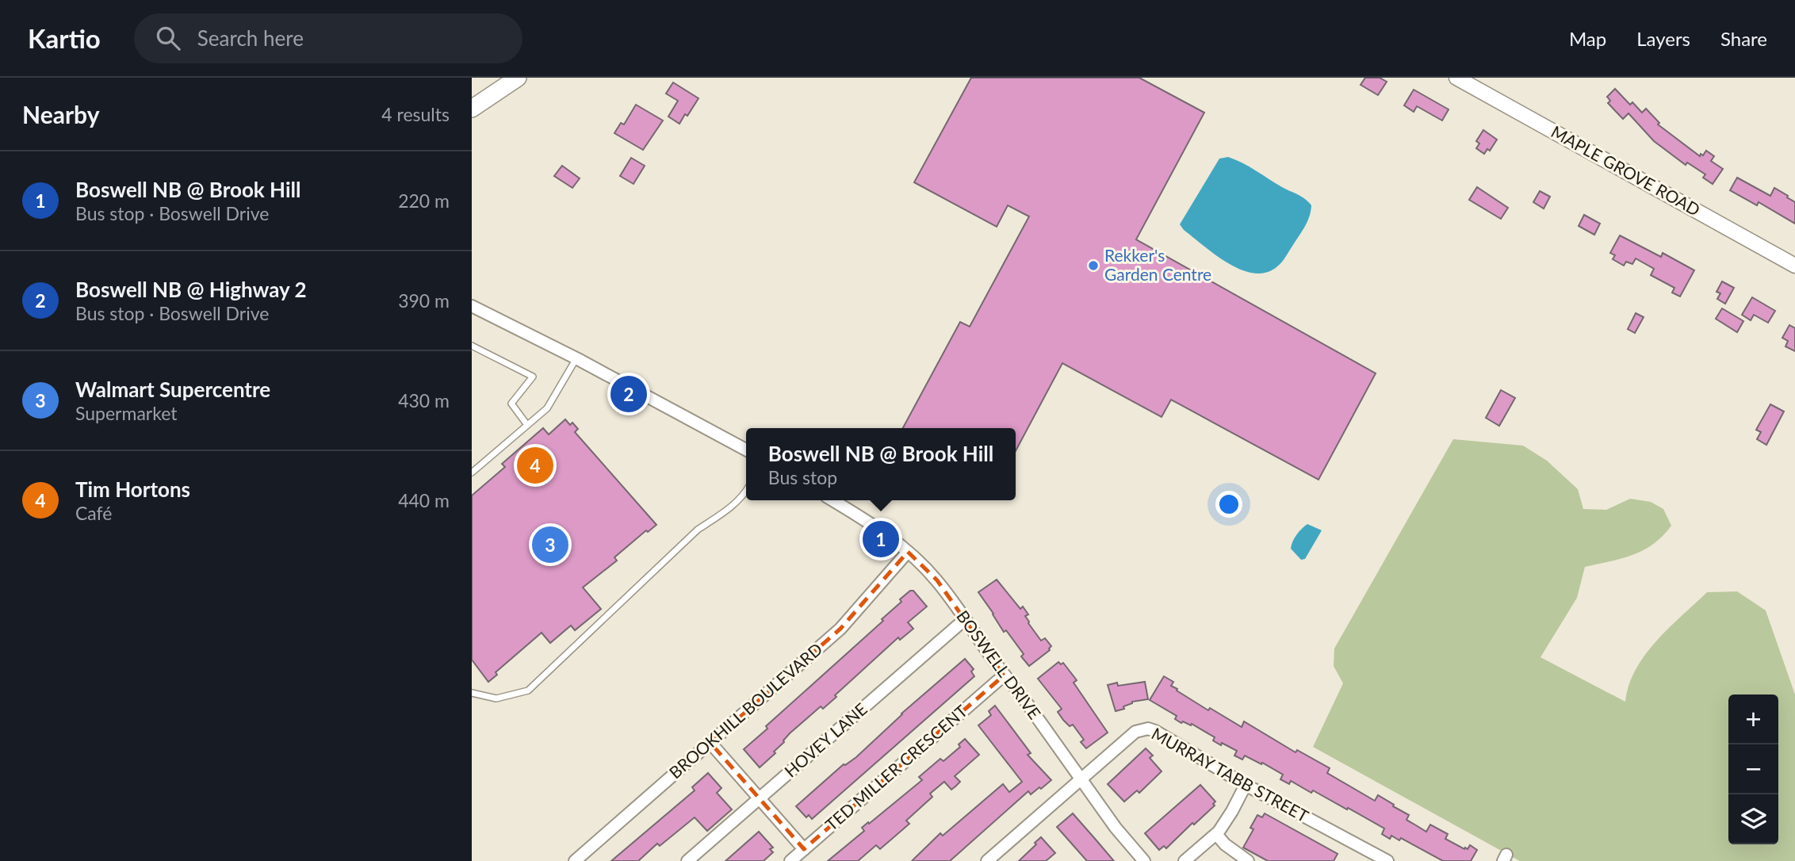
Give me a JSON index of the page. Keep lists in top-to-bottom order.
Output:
{
  "streets": {
    "street": [
      "MAPLE GROVE ROAD",
      "BOSWELL DRIVE",
      "BROOKHILL BOULEVARD",
      "HOVEY LANE",
      "TED MILLER CRESCENT",
      "MURRAY TABB STREET"
    ]
  },
  "crossings": [
    ["BOSWELL DRIVE", "BROOKHILL BOULEVARD"],
    ["BOSWELL DRIVE", "HOVEY LANE"],
    ["BOSWELL DRIVE", "TED MILLER CRESCENT"],
    ["BOSWELL DRIVE", "MURRAY TABB STREET"]
  ],
  "places": ["Rekker's Garden Centre"],
  "page": {
    "header": "Kartio",
    "search": "Search here",
    "nav": ["Map", "Layers", "Share"],
    "heading": ["Nearby", "4 results"],
    "list": [
      {
        "mark": "1",
        "name": "Boswell NB @ Brook Hill",
        "note": "Bus stop · Boswell Drive",
        "value": "220 m"
      },
      {
        "mark": "2",
        "name": "Boswell NB @ Highway 2",
        "note": "Bus stop · Boswell Drive",
        "value": "390 m"
      },
      {
        "mark": "3",
        "name": "Walmart Supercentre",
        "note": "Supermarket",
        "value": "430 m"
      },
      {
        "mark": "4",
        "name": "Tim Hortons",
        "note": "Café",
        "value": "440 m"
      }
    ],
    "pins": [
      "2",
      "4",
      "1",
      "3"
    ],
    "popup": ["Boswell NB @ Brook Hill", "Bus stop"],
    "map_buttons": ["+", "−"]
  }
}
